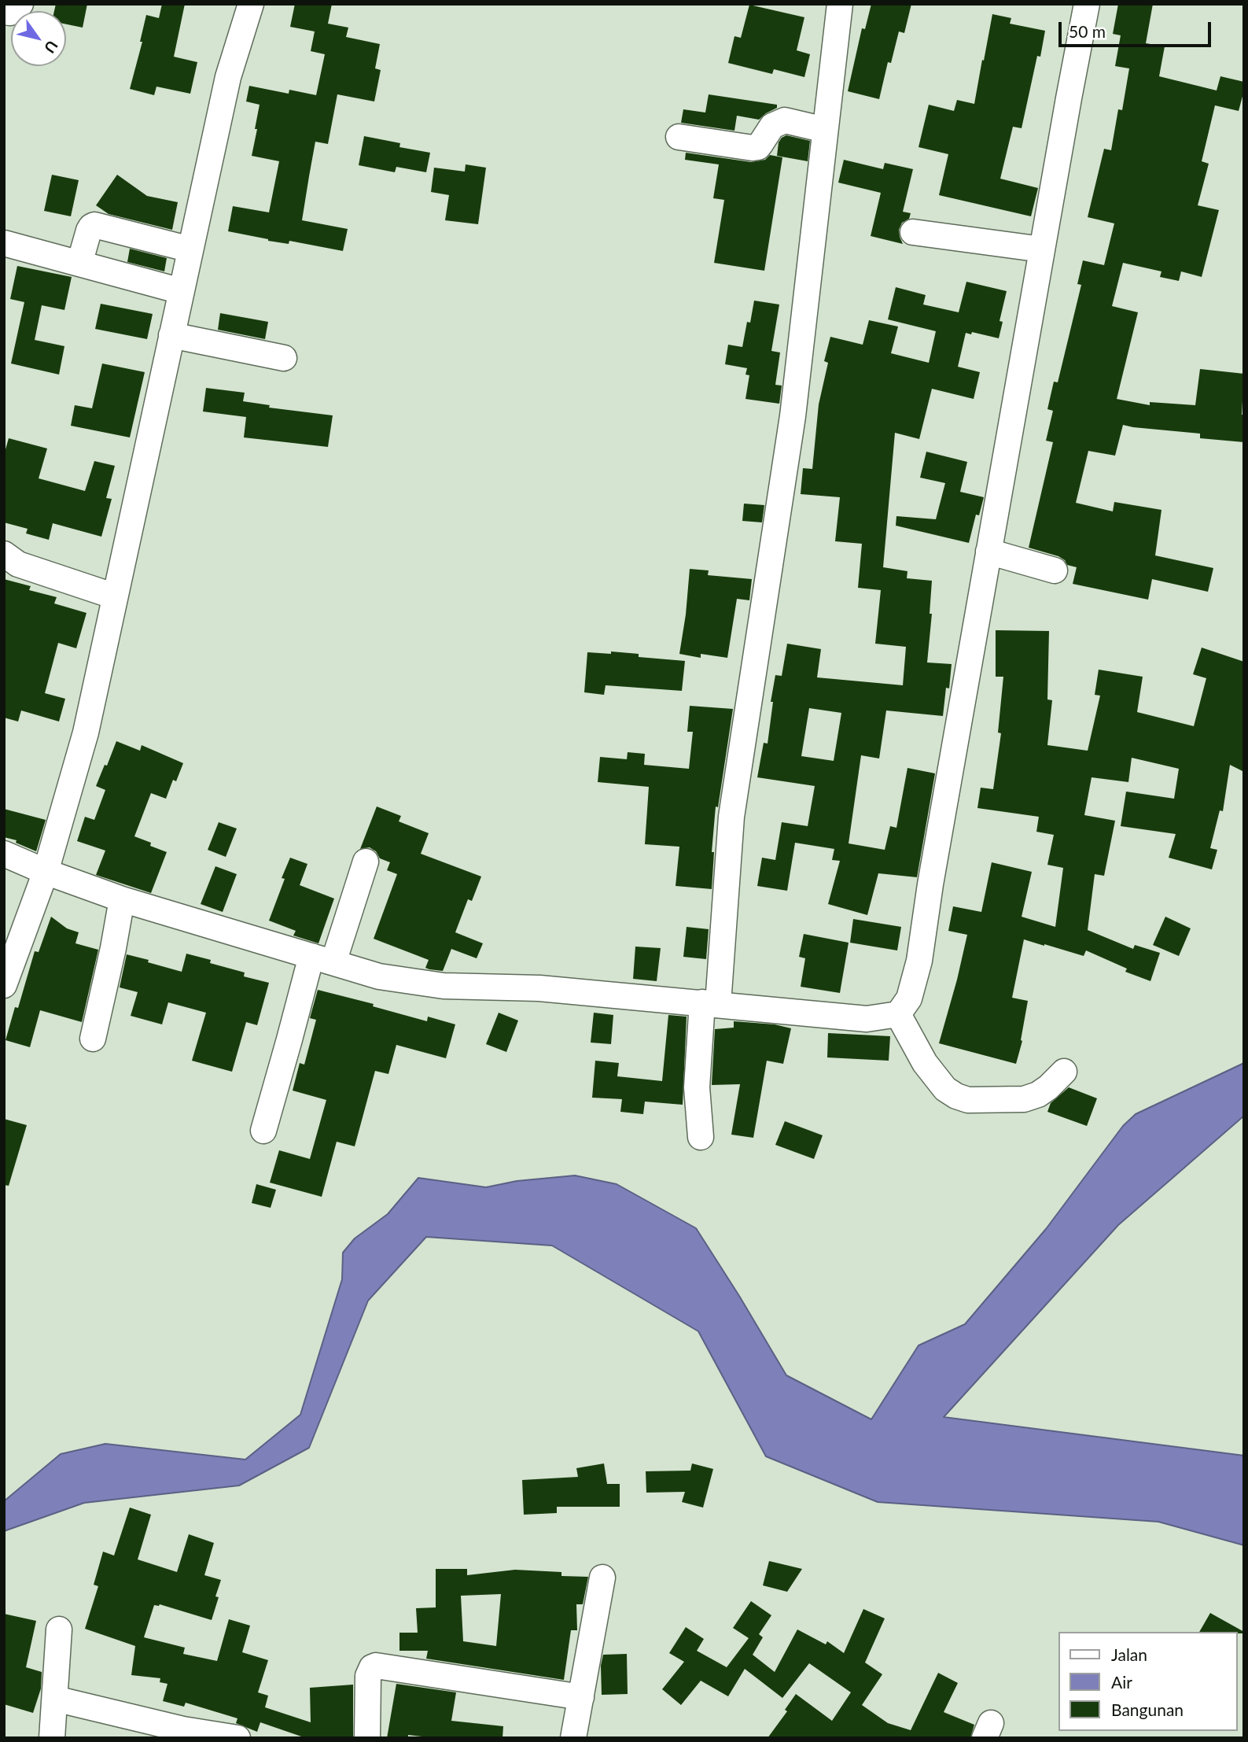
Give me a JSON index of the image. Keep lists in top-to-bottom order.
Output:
{
  "legend": ["Jalan", "Air", "Bangunan"],
  "scale_bar": "50 m",
  "north": "bottom right"
}
